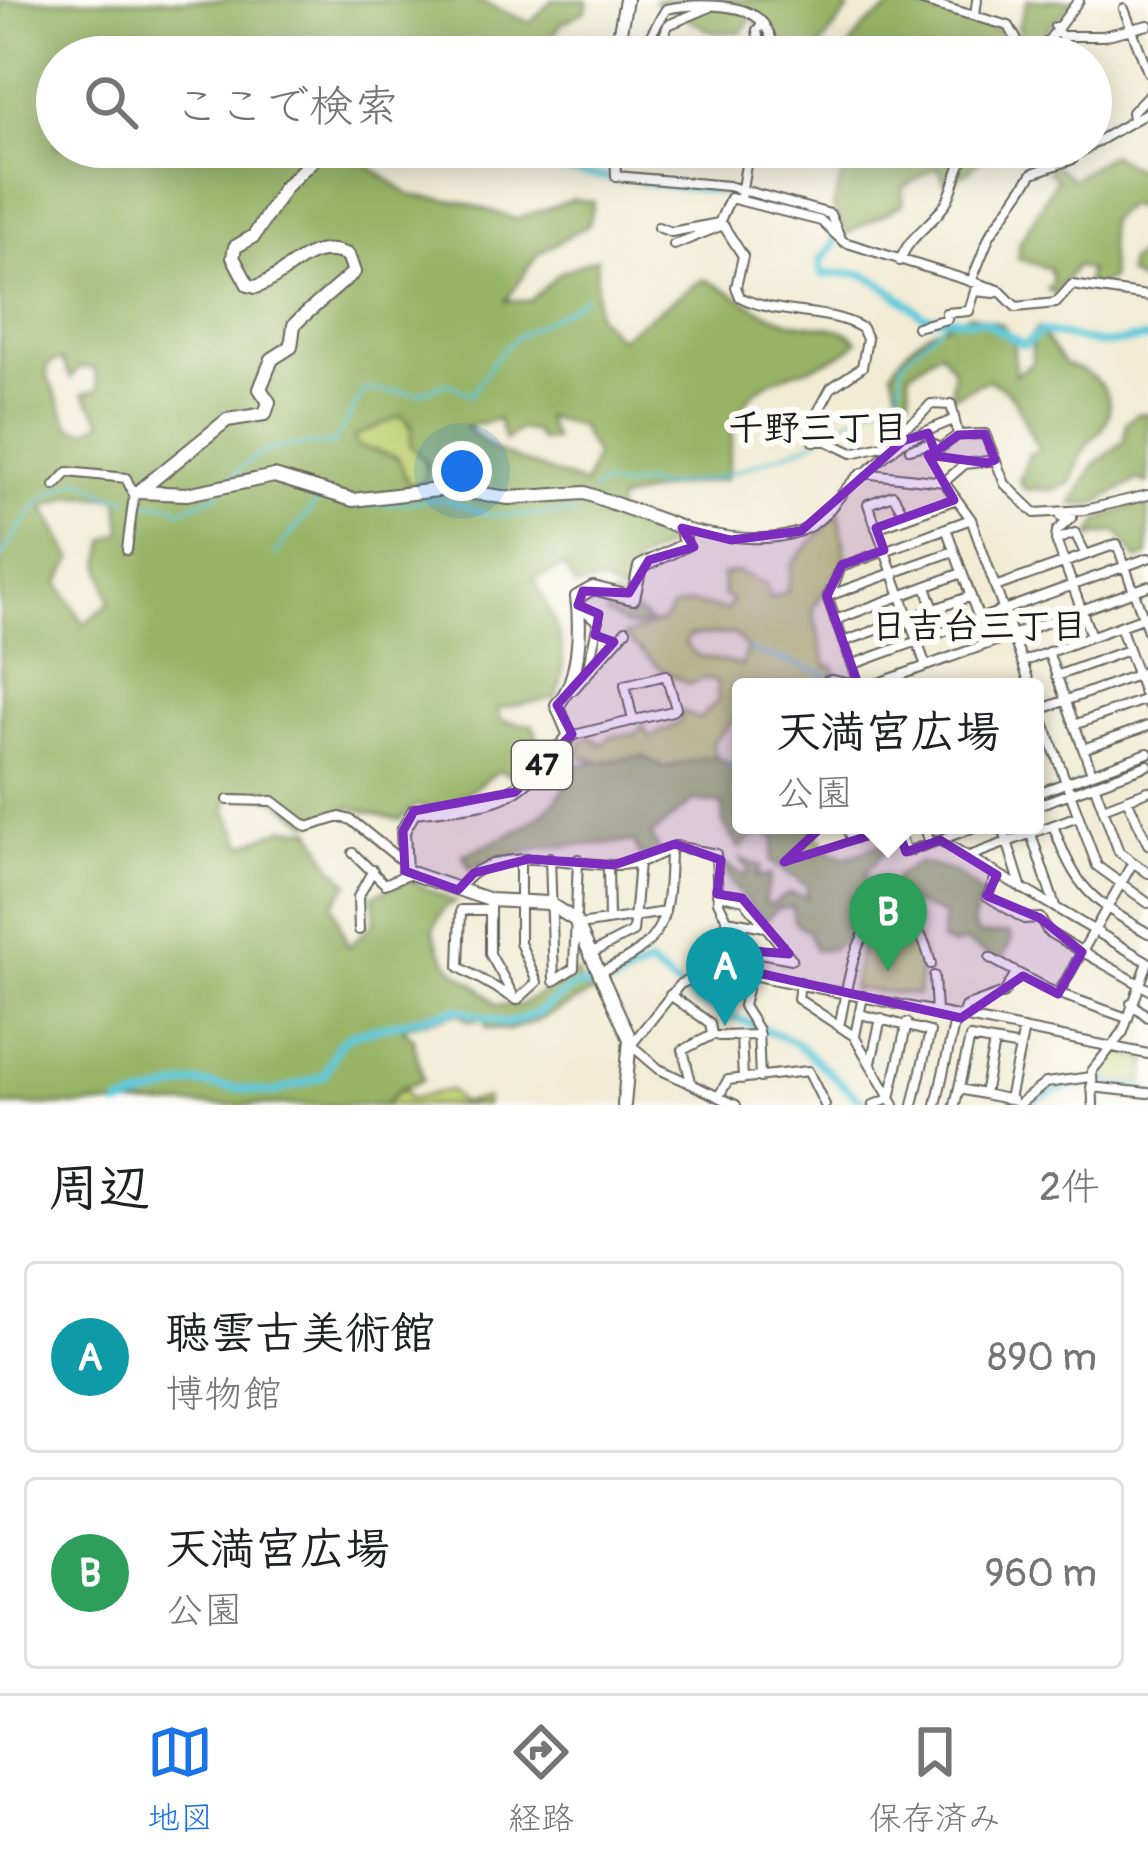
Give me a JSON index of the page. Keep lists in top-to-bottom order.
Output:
{
  "streets": {
    "main road": ["47"]
  },
  "districts": ["千野三丁目", "日吉台三丁目"],
  "page": {
    "search": "ここで検索",
    "popup": ["天満宮広場", "公園"],
    "pins": ["B", "A"],
    "heading": ["周辺", "2件"],
    "list": [
      {
        "mark": "A",
        "name": "聴雲古美術館",
        "note": "博物館",
        "value": "890 m"
      },
      {
        "mark": "B",
        "name": "天満宮広場",
        "note": "公園",
        "value": "960 m"
      }
    ],
    "nav": ["地図", "経路", "保存済み"]
  }
}
